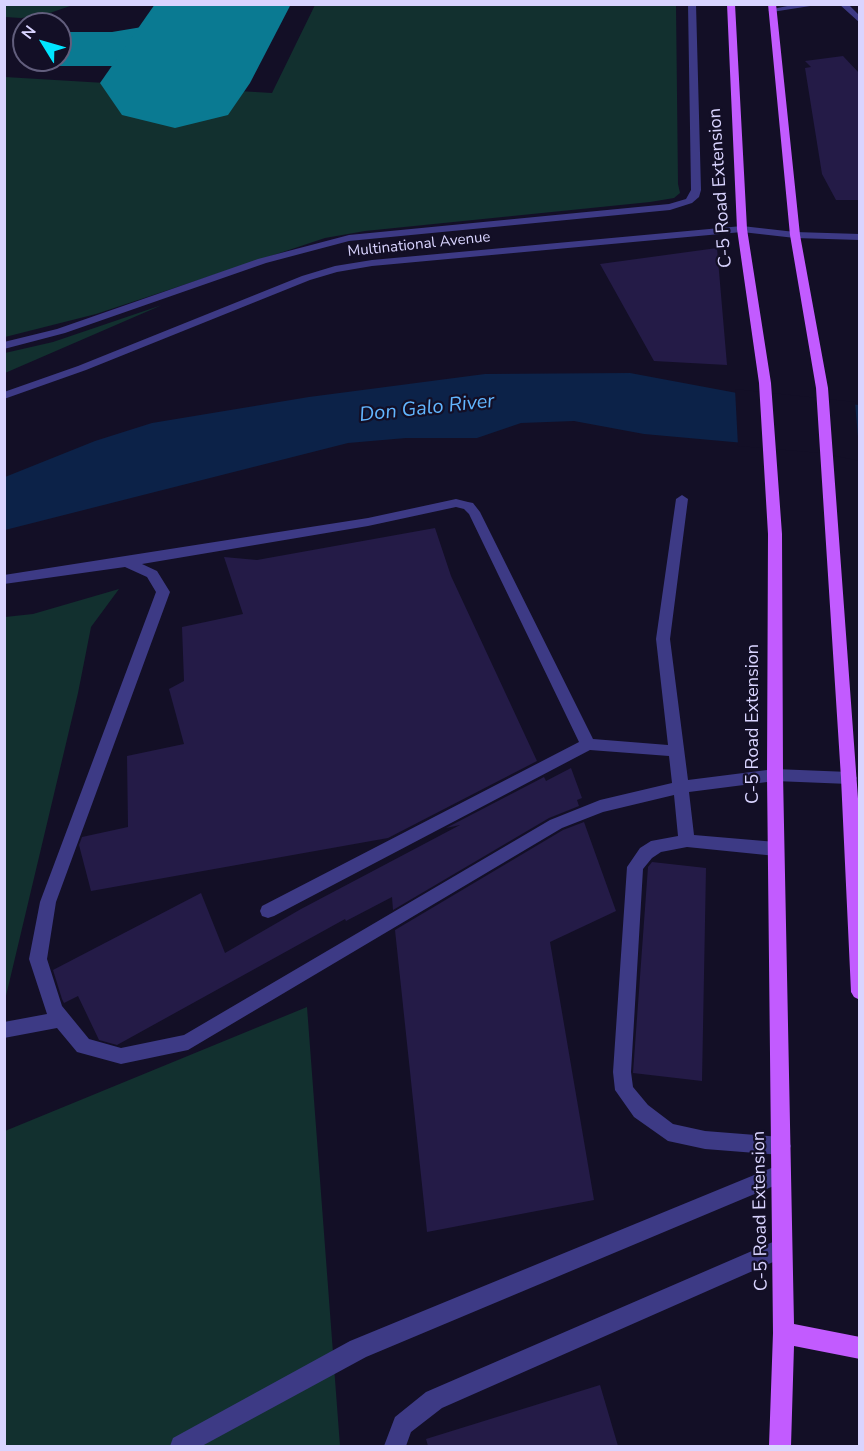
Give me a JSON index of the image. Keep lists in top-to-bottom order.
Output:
{
  "streets": {
    "main road": ["C-5 Road Extension"],
    "street": ["Multinational Avenue"]
  },
  "crossings": [
    ["C-5 Road Extension", "Multinational Avenue"]
  ],
  "water": ["Don Galo River"],
  "north": "top left"
}
